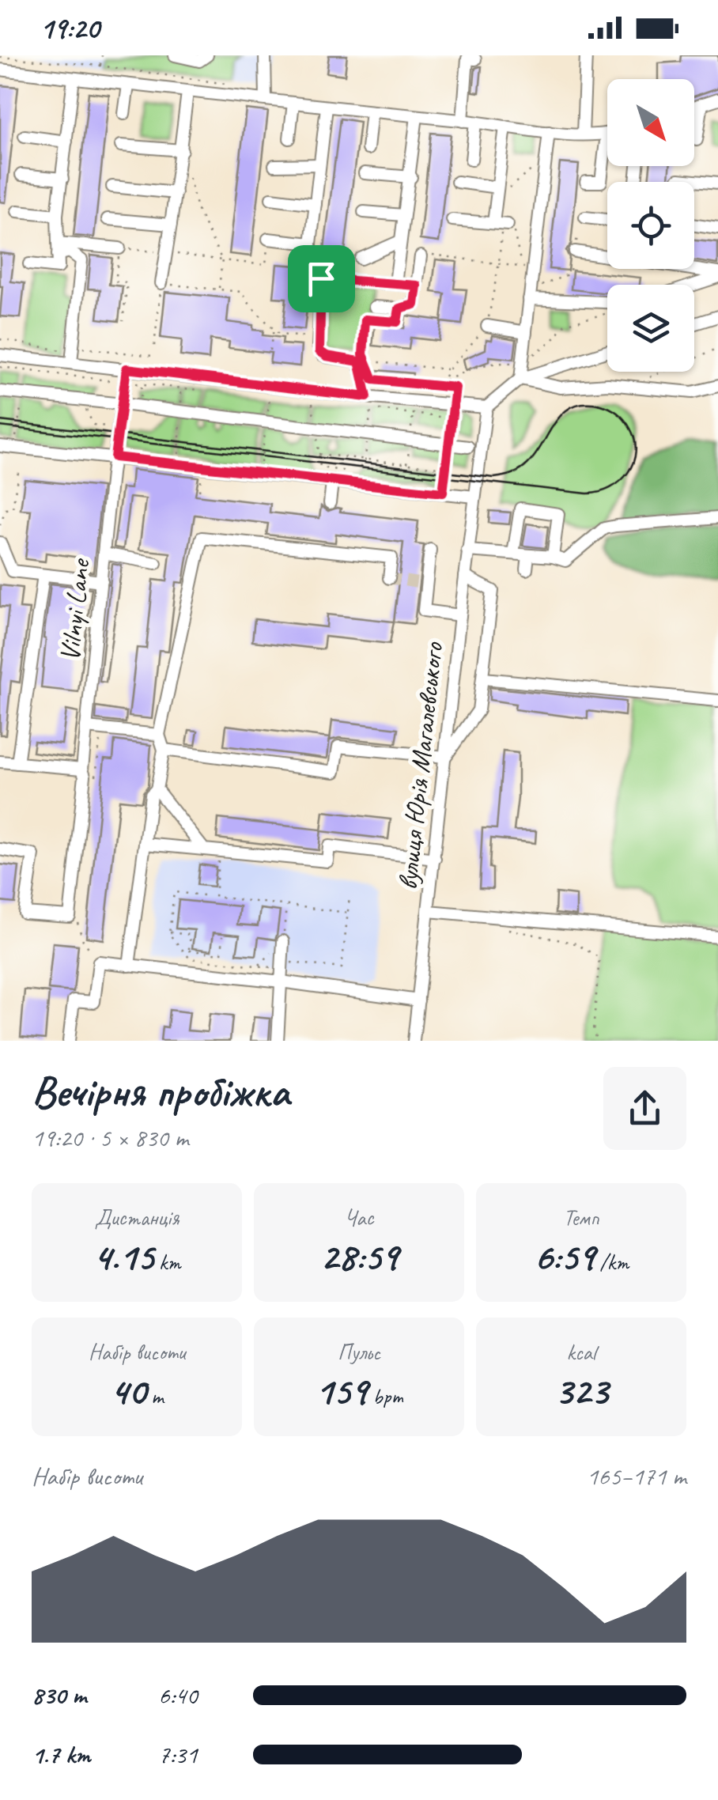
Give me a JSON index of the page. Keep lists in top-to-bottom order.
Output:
{
  "streets": {
    "street": ["Vilnyi Lane", "вулиця Юрія Магалевського"]
  },
  "north": "bottom right",
  "page": {
    "status": "19:20",
    "heading": ["Вечірня пробіжка", "19:20 · 5 × 830 m"],
    "stats": [
      ["Дистанція", "4.15 km"],
      ["Час", "28:59"],
      ["Темп", "6:59 /km"],
      ["Набір висоти", "40 m"],
      ["Пульс", "159 bpm"],
      ["kcal", "323"]
    ],
    "chart": ["Набір висоти", "165–171 m"],
    "list": [
      {
        "name": "830 m",
        "note": "6:40"
      },
      {
        "name": "1.7 km",
        "note": "7:31"
      }
    ]
  }
}
